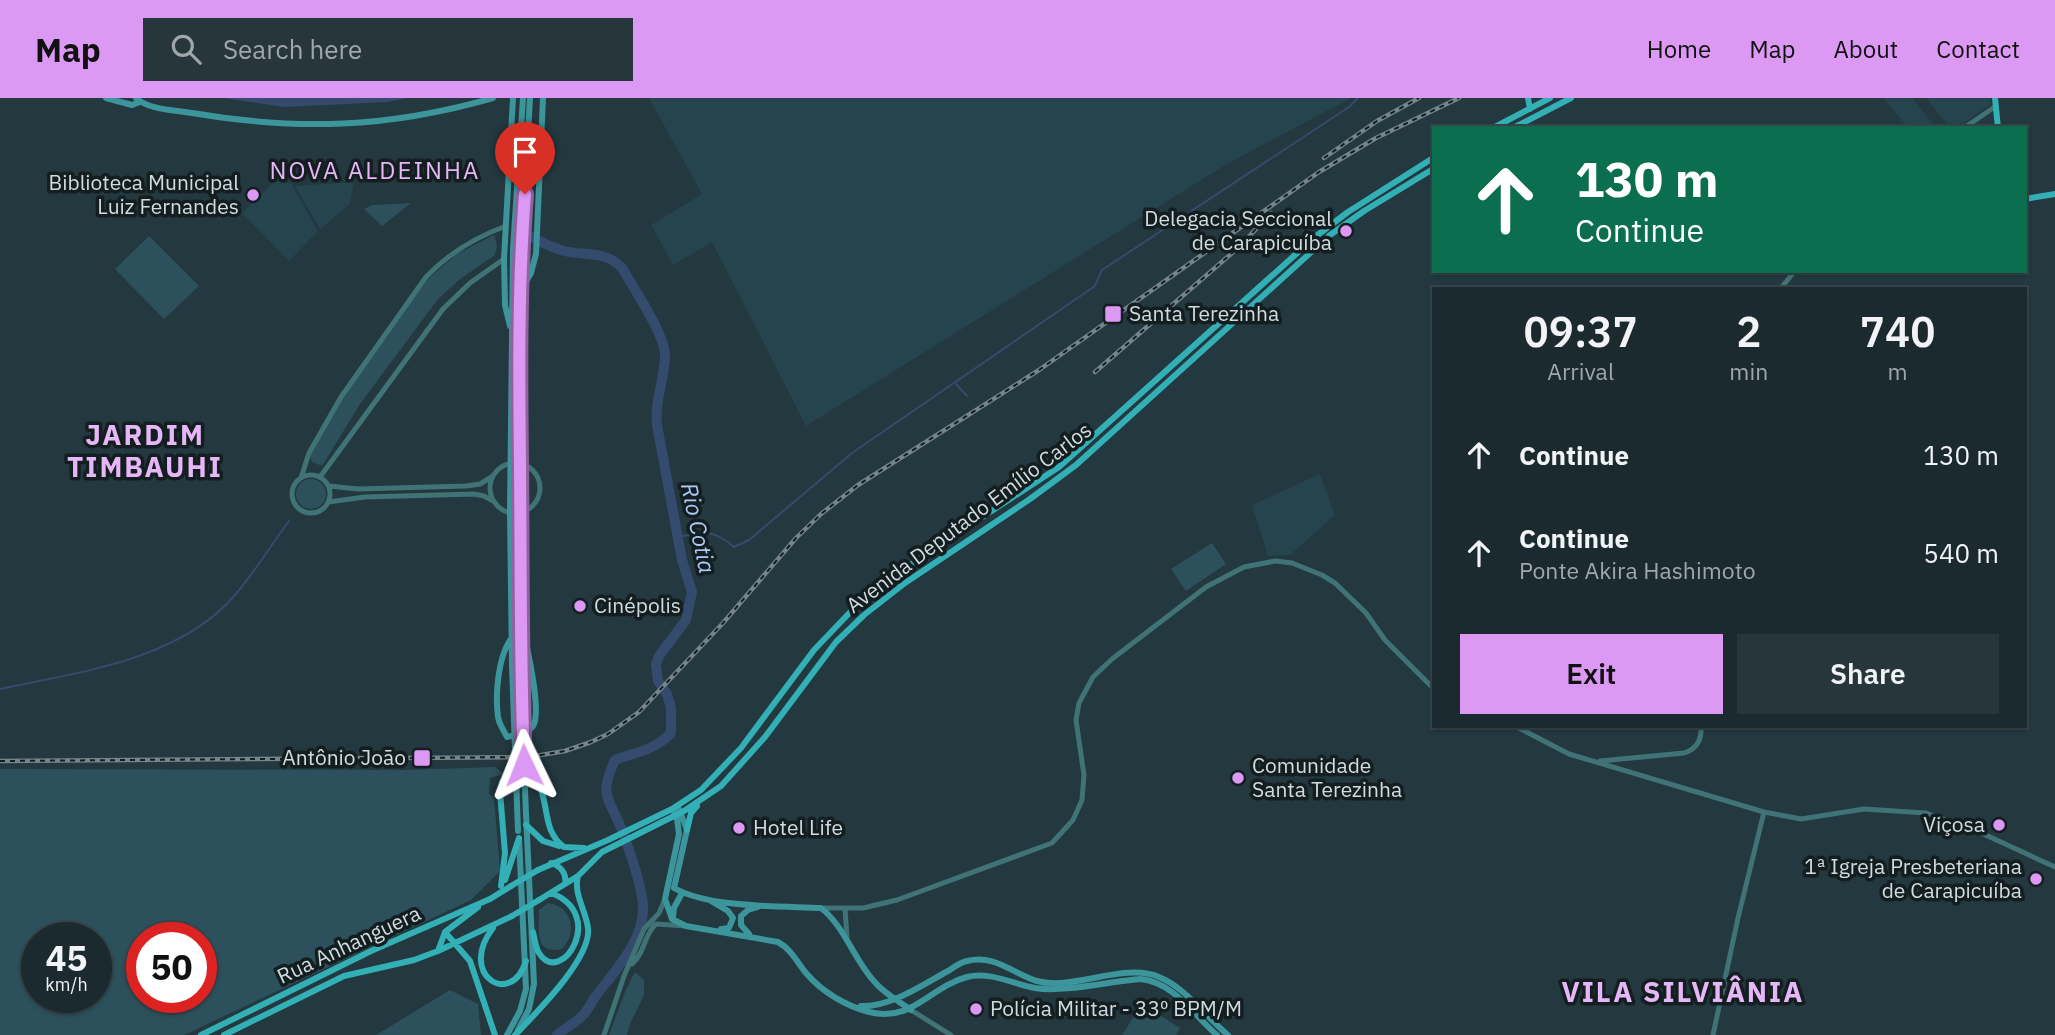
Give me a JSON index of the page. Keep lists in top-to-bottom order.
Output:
{
  "streets": {
    "main road": ["Avenida Deputado Emílio Carlos", "Rua Anhanguera"]
  },
  "crossings": [
    ["Avenida Deputado Emílio Carlos", "Rua Anhanguera"]
  ],
  "districts": ["NOVA ALDEINHA", "JARDIM TIMBAUHI", "VILA SILVIÂNIA"],
  "water": ["Rio Cotia"],
  "places": {
    "other": [
      "Biblioteca Municipal Luiz Fernandes",
      "Delegacia Seccional de Carapicuíba",
      "Cinépolis",
      "Comunidade Santa Terezinha",
      "Viçosa",
      "Hotel Life",
      "1ª Igreja Presbeteriana de Carapicuíba",
      "Polícia Militar - 33º BPM/M"
    ],
    "transit": ["Santa Terezinha", "Antônio João"]
  },
  "page": {
    "header": "Map",
    "search": "Search here",
    "nav": [
      "Home",
      "Map",
      "About",
      "Contact"
    ],
    "turn": ["130 m", "Continue"],
    "eta": [
      "09:37",
      "Arrival",
      "2",
      "min",
      "740",
      "m"
    ],
    "list": [
      {
        "name": "Continue",
        "value": "130 m"
      },
      {
        "name": "Continue",
        "note": "Ponte Akira Hashimoto",
        "value": "540 m"
      }
    ],
    "buttons": ["Exit", "Share"],
    "speed": "45 km/h",
    "limit": "50"
  }
}
